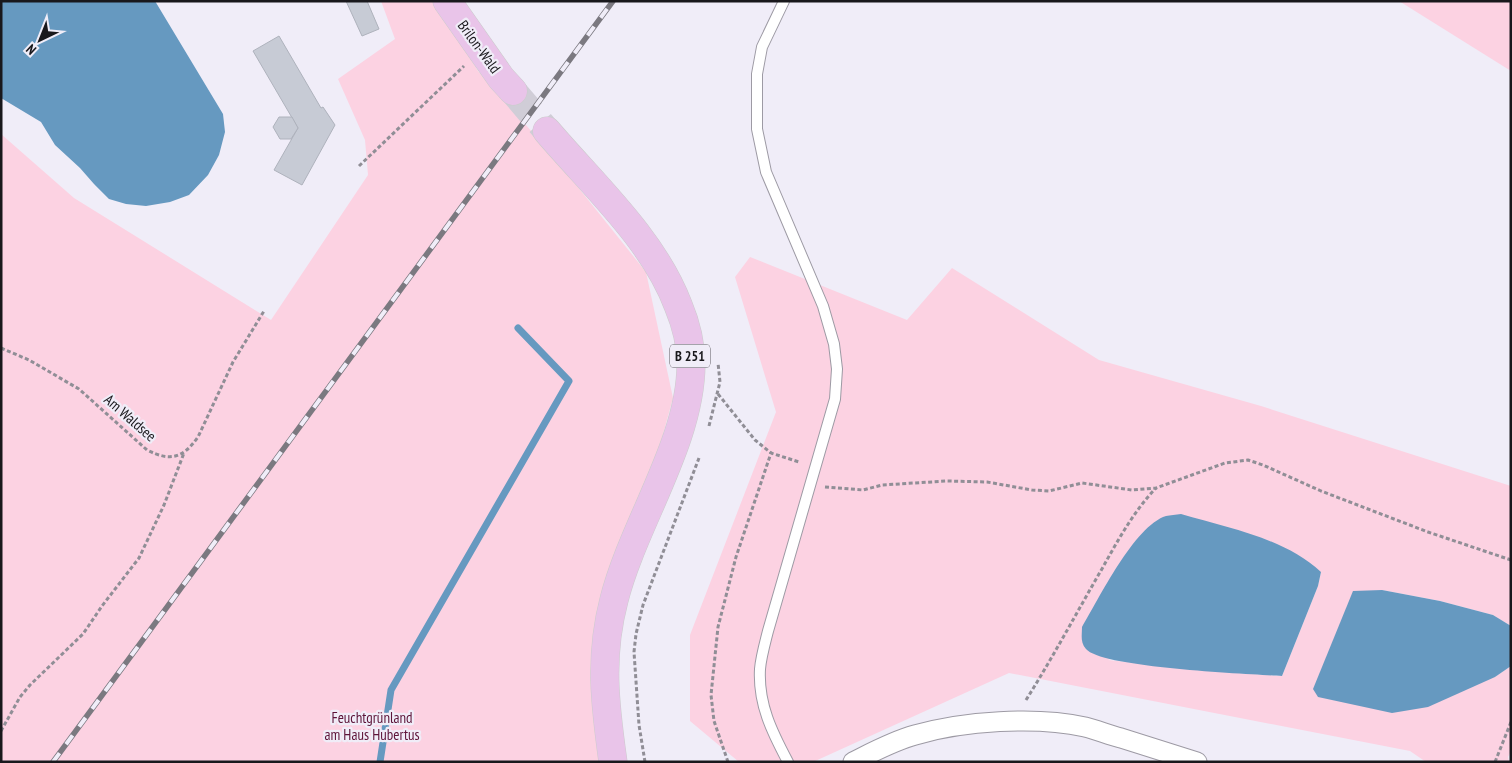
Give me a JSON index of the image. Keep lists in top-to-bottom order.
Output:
{
  "streets": {
    "main road": ["Brilon-Wald", "B 251"],
    "path": ["Am Waldsee"]
  },
  "parks": ["Feuchtgrünland am Haus Hubertus"],
  "north": "bottom left"
}
